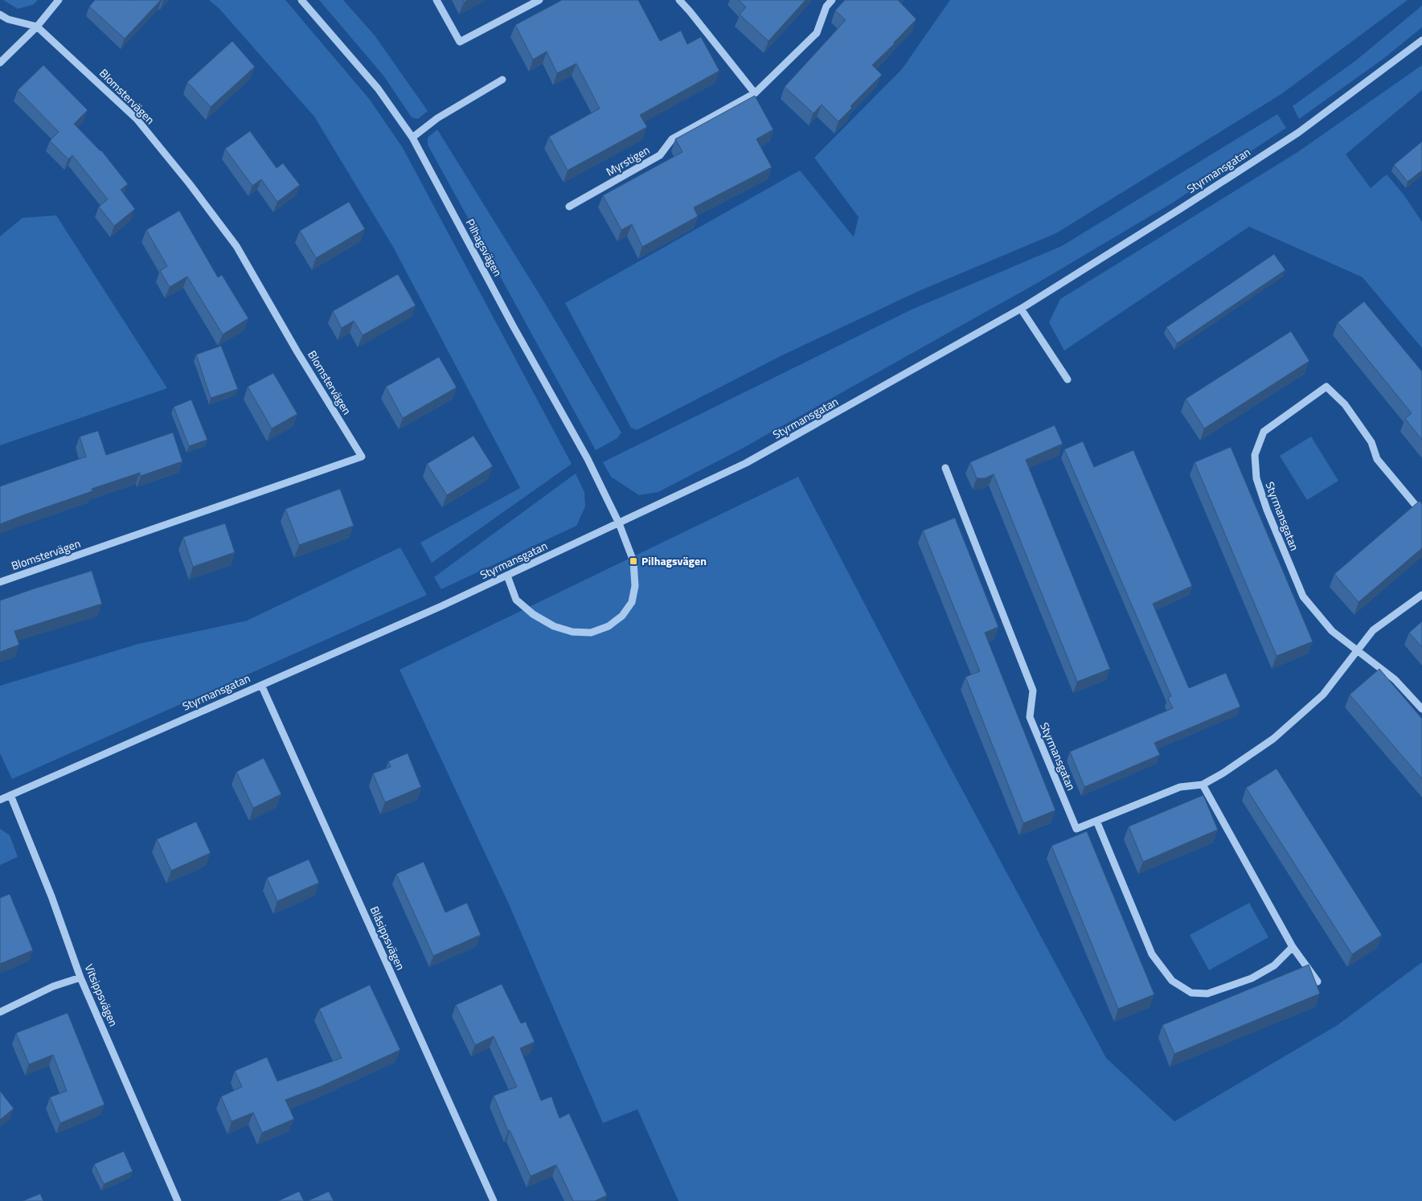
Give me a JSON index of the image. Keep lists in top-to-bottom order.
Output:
{
  "streets": {
    "street": [
      "Blomstervägen",
      "Myrstigen",
      "Styrmansgatan",
      "Pilhagsvägen",
      "Blåsippsvägen",
      "Vitsippsvägen"
    ]
  },
  "crossings": [
    ["Styrmansgatan", "Pilhagsvägen"],
    ["Styrmansgatan", "Blåsippsvägen"],
    ["Styrmansgatan", "Vitsippsvägen"]
  ],
  "places": {
    "transit": ["Pilhagsvägen"]
  }
}
